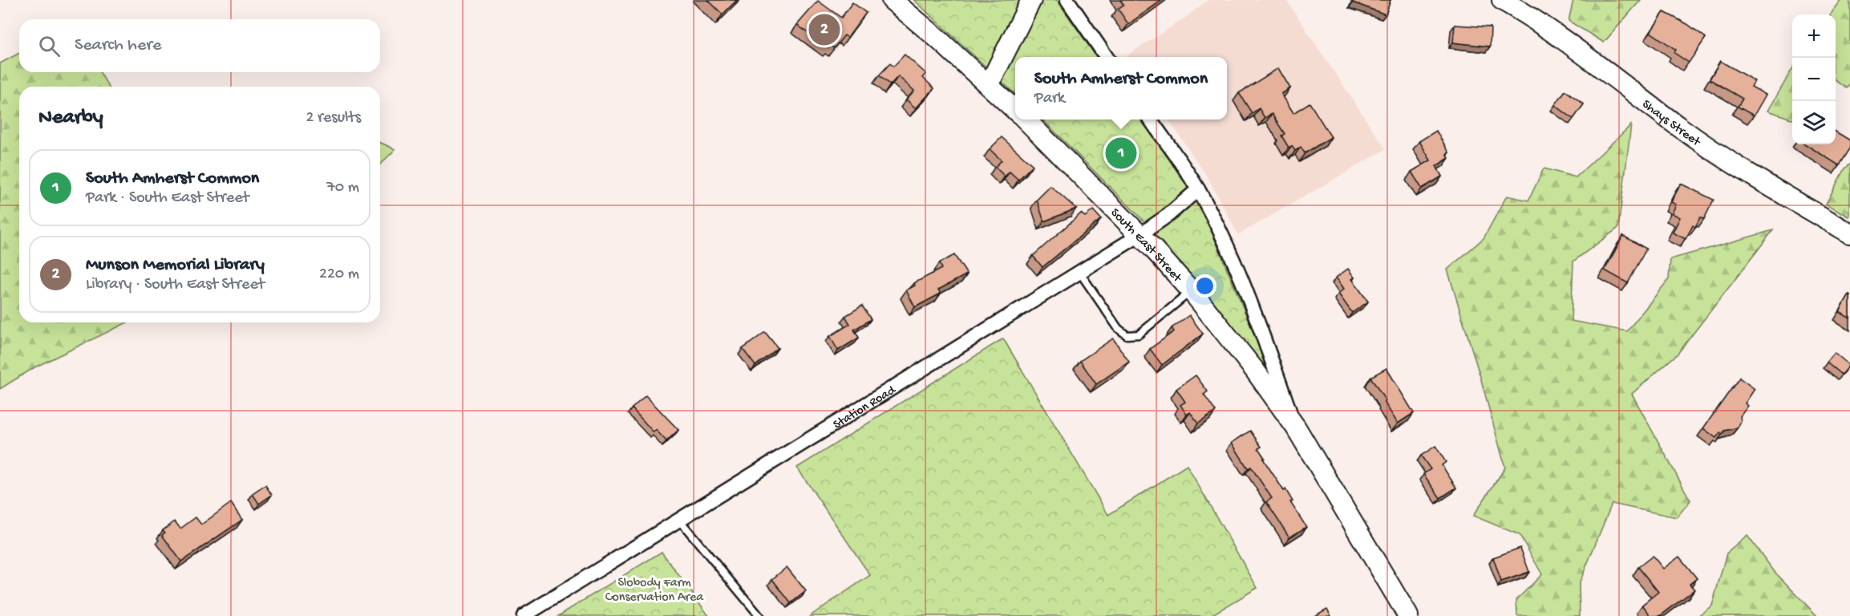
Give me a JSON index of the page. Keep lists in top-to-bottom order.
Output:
{
  "streets": {
    "main road": ["Shays Street", "South East Street"],
    "street": ["Station Road"]
  },
  "crossings": [
    ["South East Street", "Station Road"]
  ],
  "parks": ["Slobody Farm Conservation Area"],
  "page": {
    "pins": ["2", "1"],
    "map_buttons": ["+", "−"],
    "search": "Search here",
    "popup": ["South Amherst Common", "Park"],
    "heading": ["Nearby", "2 results"],
    "list": [
      {
        "mark": "1",
        "name": "South Amherst Common",
        "note": "Park · South East Street",
        "value": "70 m"
      },
      {
        "mark": "2",
        "name": "Munson Memorial Library",
        "note": "Library · South East Street",
        "value": "220 m"
      }
    ]
  }
}
